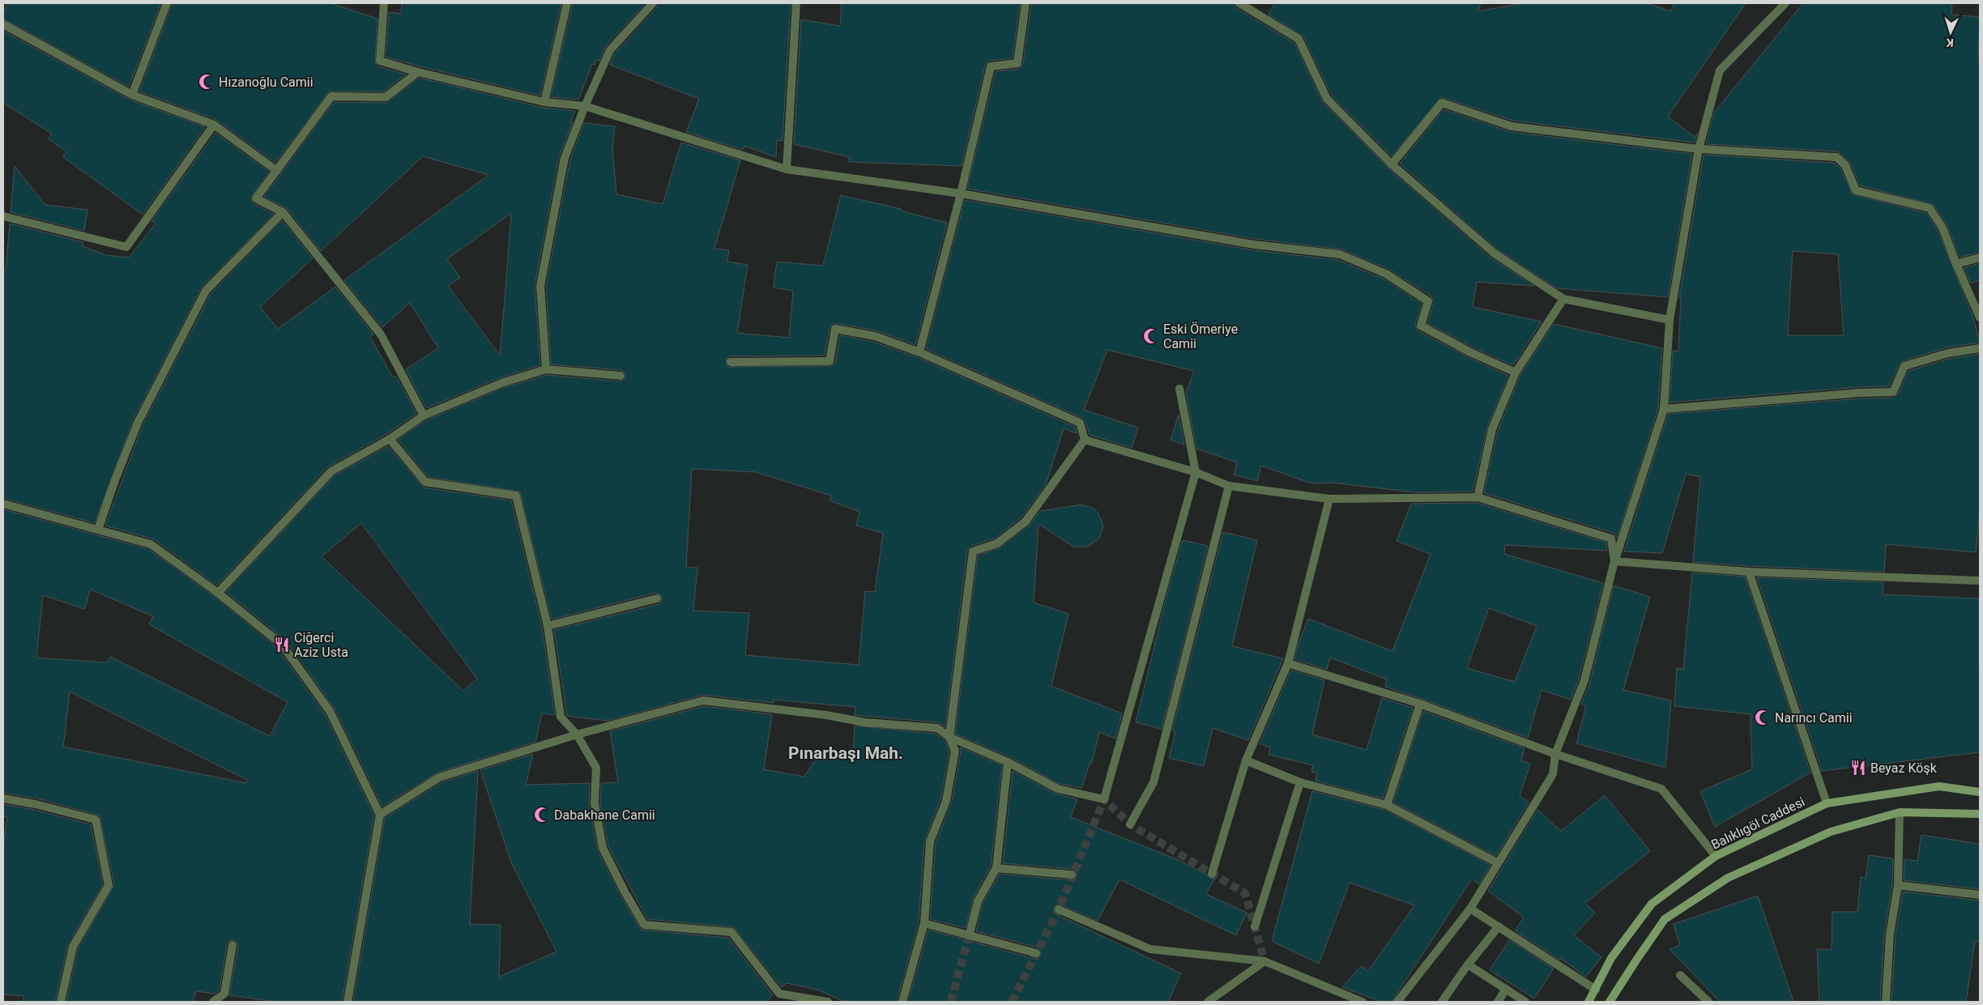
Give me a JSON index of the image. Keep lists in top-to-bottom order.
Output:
{
  "streets": {
    "main road": ["Balıklıgöl Caddesi"]
  },
  "districts": ["Pınarbaşı Mah."],
  "places": {
    "mosque": [
      "Hızanoğlu Camii",
      "Eski Ömeriye Camii",
      "Narıncı Camii",
      "Dabakhane Camii"
    ],
    "restaurant": ["Ciğerci Aziz Usta", "Beyaz Köşk"]
  },
  "north": "bottom"
}
